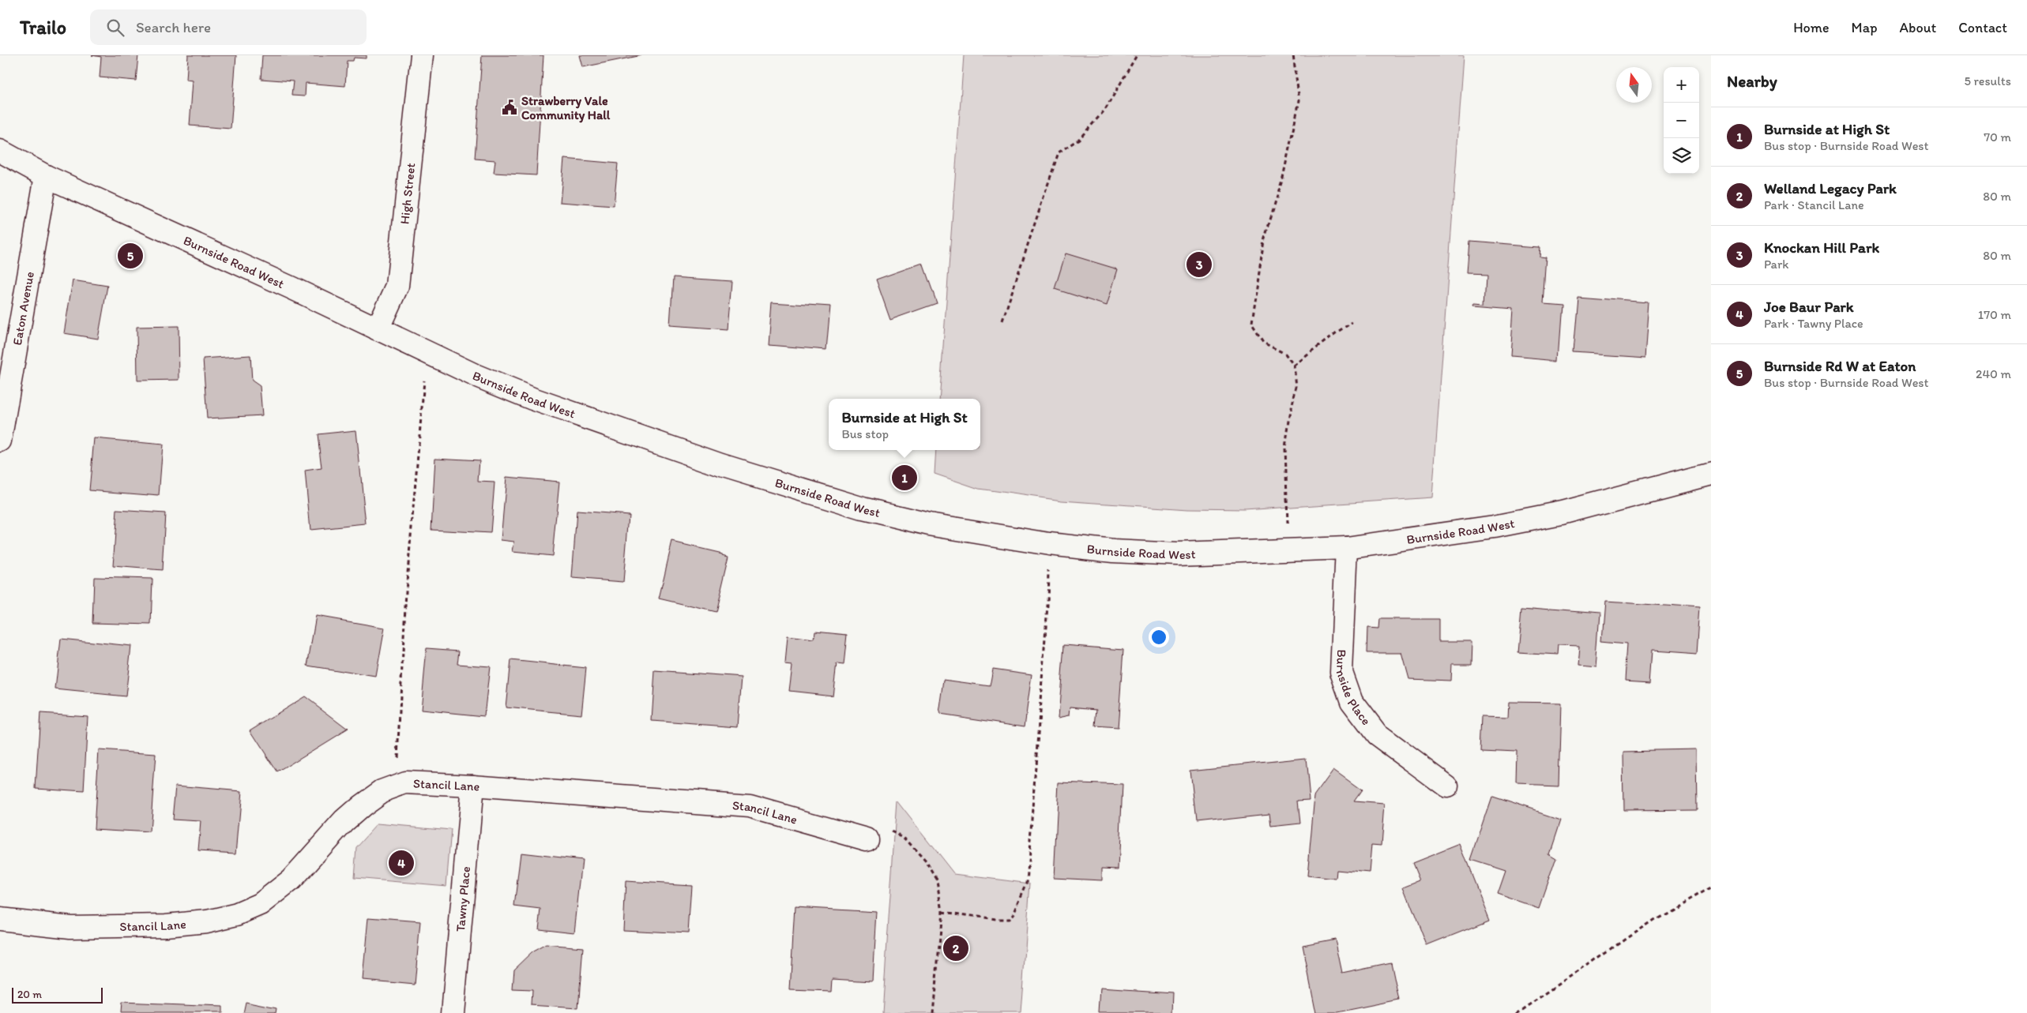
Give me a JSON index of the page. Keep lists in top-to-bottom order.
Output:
{
  "streets": {
    "street": [
      "High Street",
      "Burnside Road West",
      "Eaton Avenue",
      "Burnside Place",
      "Stancil Lane",
      "Tawny Place"
    ]
  },
  "crossings": [
    ["High Street", "Burnside Road West"],
    ["Burnside Road West", "Eaton Avenue"],
    ["Burnside Road West", "Burnside Place"],
    ["Stancil Lane", "Tawny Place"]
  ],
  "places": {
    "public building": ["Strawberry Vale Community Hall"]
  },
  "scale_bar": "20 m",
  "north": "top",
  "page": {
    "header": "Trailo",
    "search": "Search here",
    "nav": [
      "Home",
      "Map",
      "About",
      "Contact"
    ],
    "heading": ["Nearby", "5 results"],
    "map_buttons": ["+", "−"],
    "list": [
      {
        "mark": "1",
        "name": "Burnside at High St",
        "note": "Bus stop · Burnside Road West",
        "value": "70 m"
      },
      {
        "mark": "2",
        "name": "Welland Legacy Park",
        "note": "Park · Stancil Lane",
        "value": "80 m"
      },
      {
        "mark": "3",
        "name": "Knockan Hill Park",
        "note": "Park",
        "value": "80 m"
      },
      {
        "mark": "4",
        "name": "Joe Baur Park",
        "note": "Park · Tawny Place",
        "value": "170 m"
      },
      {
        "mark": "5",
        "name": "Burnside Rd W at Eaton",
        "note": "Bus stop · Burnside Road West",
        "value": "240 m"
      }
    ],
    "pins": [
      "5",
      "3",
      "1",
      "4",
      "2"
    ],
    "popup": ["Burnside at High St", "Bus stop"],
    "scale": "20 m"
  }
}
